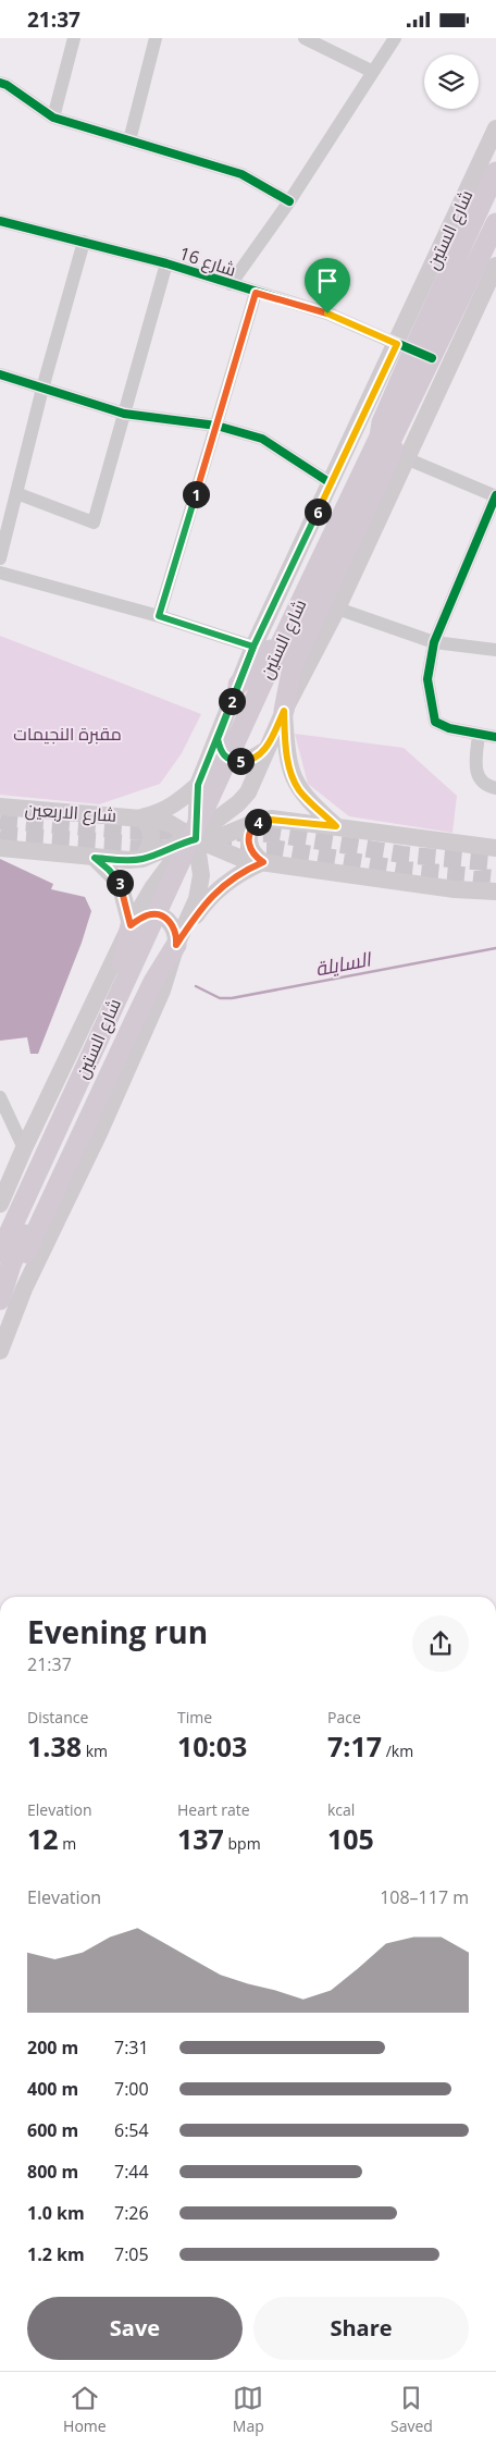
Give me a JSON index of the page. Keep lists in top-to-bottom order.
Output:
{
  "streets": {
    "highway": ["شارع الستين"],
    "main road": ["شارع الاربعين"],
    "street": ["شارع 16"]
  },
  "crossings": [
    ["شارع الستين", "شارع 16"]
  ],
  "water": ["السايلة"],
  "parks": ["مقبرة النجيمات"],
  "page": {
    "status": "21:37",
    "pins": [
      "1",
      "6",
      "2",
      "5",
      "4",
      "3"
    ],
    "heading": ["Evening run", "21:37"],
    "stats": [
      ["Distance", "1.38 km"],
      ["Time", "10:03"],
      ["Pace", "7:17 /km"],
      ["Elevation", "12 m"],
      ["Heart rate", "137 bpm"],
      ["kcal", "105"]
    ],
    "chart": ["Elevation", "108–117 m"],
    "list": [
      {
        "name": "200 m",
        "note": "7:31"
      },
      {
        "name": "400 m",
        "note": "7:00"
      },
      {
        "name": "600 m",
        "note": "6:54"
      },
      {
        "name": "800 m",
        "note": "7:44"
      },
      {
        "name": "1.0 km",
        "note": "7:26"
      },
      {
        "name": "1.2 km",
        "note": "7:05"
      }
    ],
    "buttons": ["Save", "Share"],
    "tabs": ["Home", "Map", "Saved"]
  }
}
